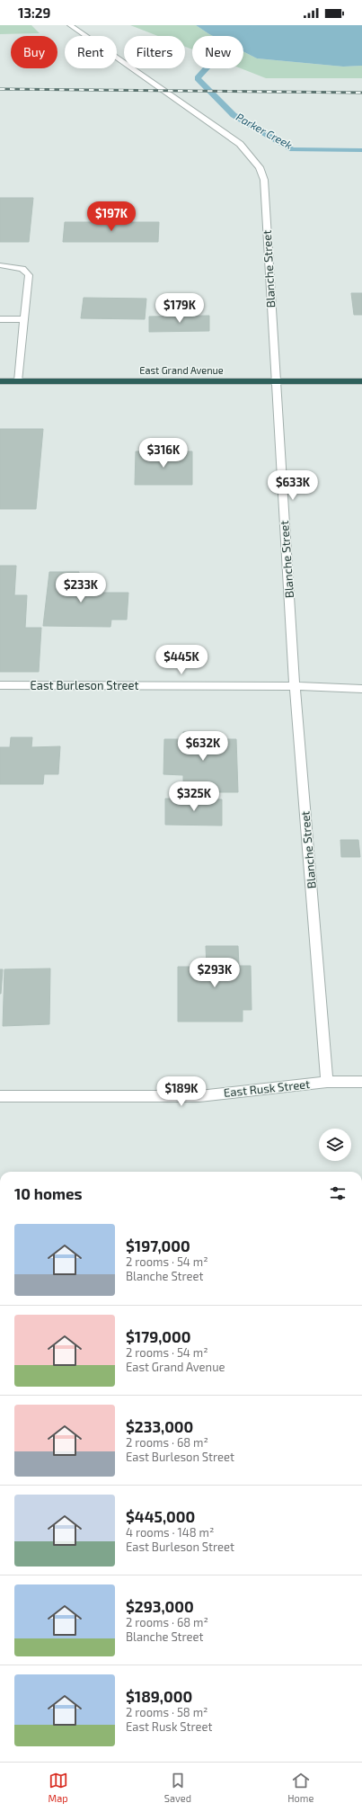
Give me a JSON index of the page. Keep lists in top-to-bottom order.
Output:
{
  "streets": {
    "highway": ["East Grand Avenue"],
    "street": ["Blanche Street", "East Burleson Street", "East Rusk Street"]
  },
  "crossings": [
    ["Blanche Street", "East Grand Avenue"],
    ["Blanche Street", "East Burleson Street"],
    ["Blanche Street", "East Rusk Street"]
  ],
  "water": ["Parker Creek"],
  "page": {
    "status": "13:29",
    "chip": [
      "Buy",
      "Rent",
      "Filters",
      "New"
    ],
    "price": [
      "$197K",
      "$179K",
      "$316K",
      "$633K",
      "$233K",
      "$445K",
      "$632K",
      "$325K",
      "$293K",
      "$189K"
    ],
    "heading": "10 homes",
    "list": [
      {
        "name": "$197,000",
        "note": "2 rooms · 54 m² · Blanche Street"
      },
      {
        "name": "$179,000",
        "note": "2 rooms · 54 m² · East Grand Avenue"
      },
      {
        "name": "$233,000",
        "note": "2 rooms · 68 m² · East Burleson Street"
      },
      {
        "name": "$445,000",
        "note": "4 rooms · 148 m² · East Burleson Street"
      },
      {
        "name": "$293,000",
        "note": "2 rooms · 68 m² · Blanche Street"
      },
      {
        "name": "$189,000",
        "note": "2 rooms · 58 m² · East Rusk Street"
      }
    ],
    "tabs": ["Map", "Saved", "Home"]
  }
}
